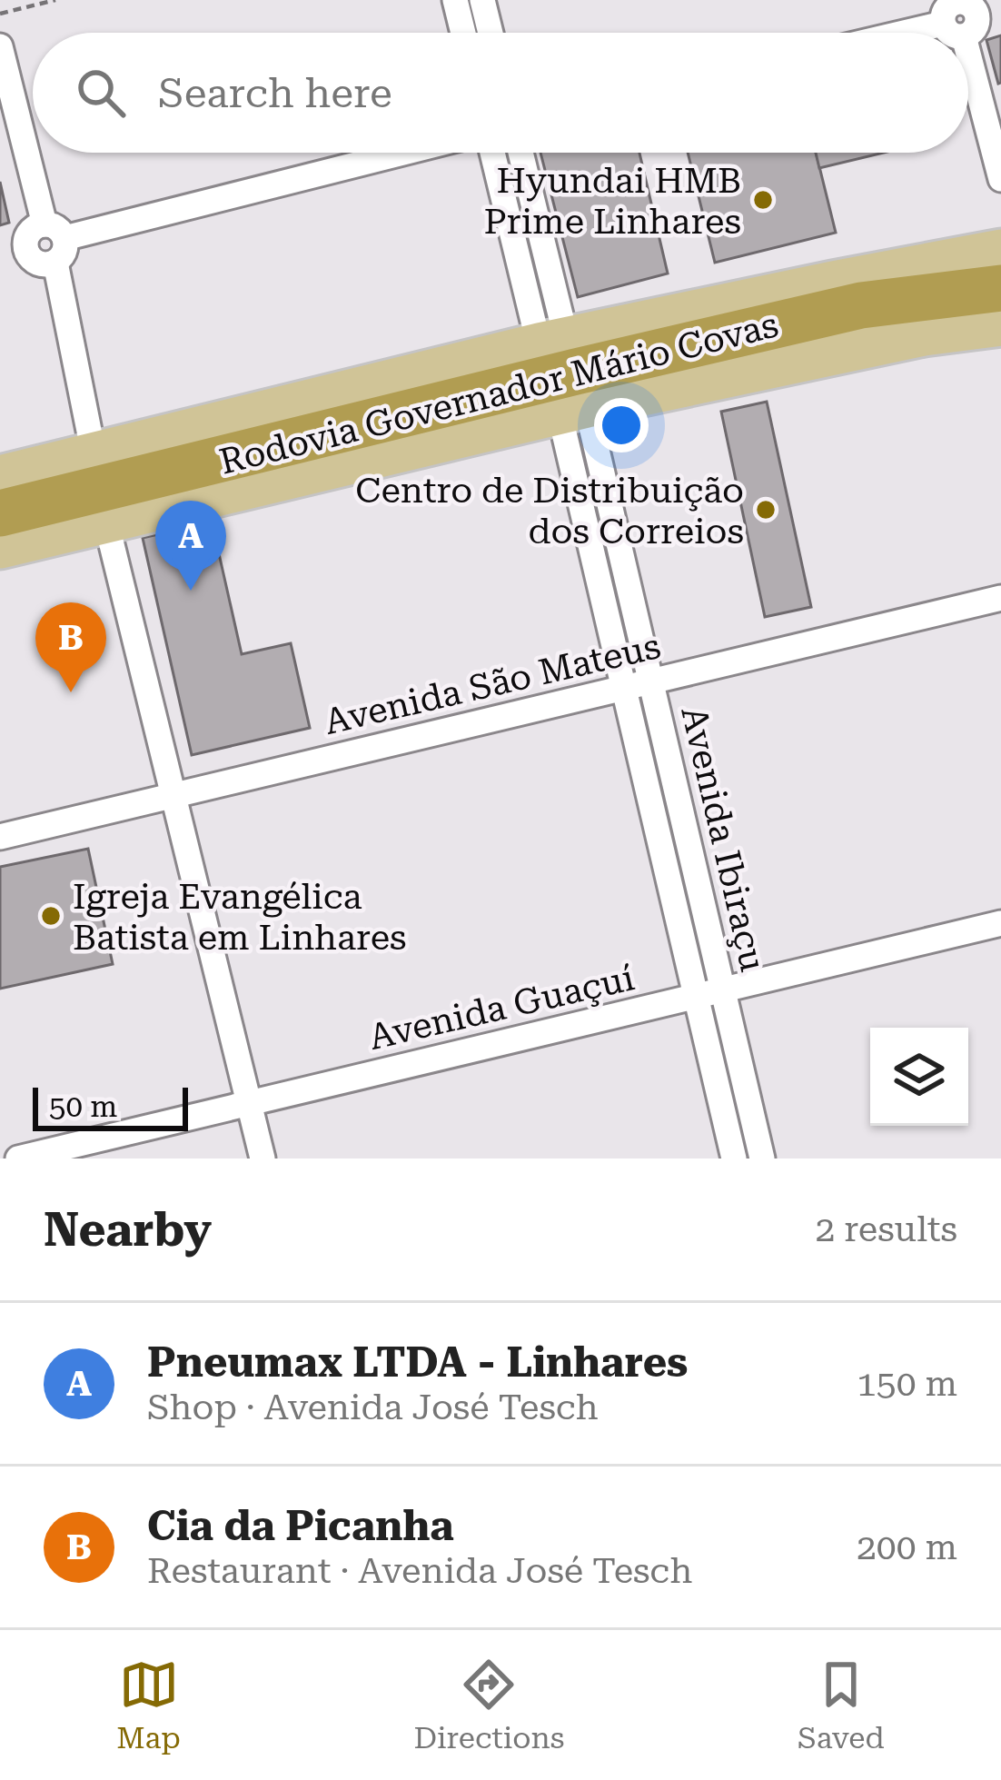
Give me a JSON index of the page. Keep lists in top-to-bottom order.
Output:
{
  "streets": {
    "highway": ["Rodovia Governador Mário Covas"],
    "street": ["Avenida São Mateus", "Avenida Ibiraçu", "Avenida Guaçuí"]
  },
  "crossings": [
    ["Avenida São Mateus", "Avenida Ibiraçu"],
    ["Avenida Ibiraçu", "Avenida Guaçuí"]
  ],
  "places": ["Hyundai HMB Prime Linhares", "Centro de Distribuição dos Correios", "Igreja Evangélica Batista em Linhares"],
  "scale_bar": "50 m",
  "page": {
    "search": "Search here",
    "pins": ["A", "B"],
    "scale": "50 m",
    "heading": ["Nearby", "2 results"],
    "list": [
      {
        "mark": "A",
        "name": "Pneumax LTDA - Linhares",
        "note": "Shop · Avenida José Tesch",
        "value": "150 m"
      },
      {
        "mark": "B",
        "name": "Cia da Picanha",
        "note": "Restaurant · Avenida José Tesch",
        "value": "200 m"
      }
    ],
    "nav": ["Map", "Directions", "Saved"]
  }
}
